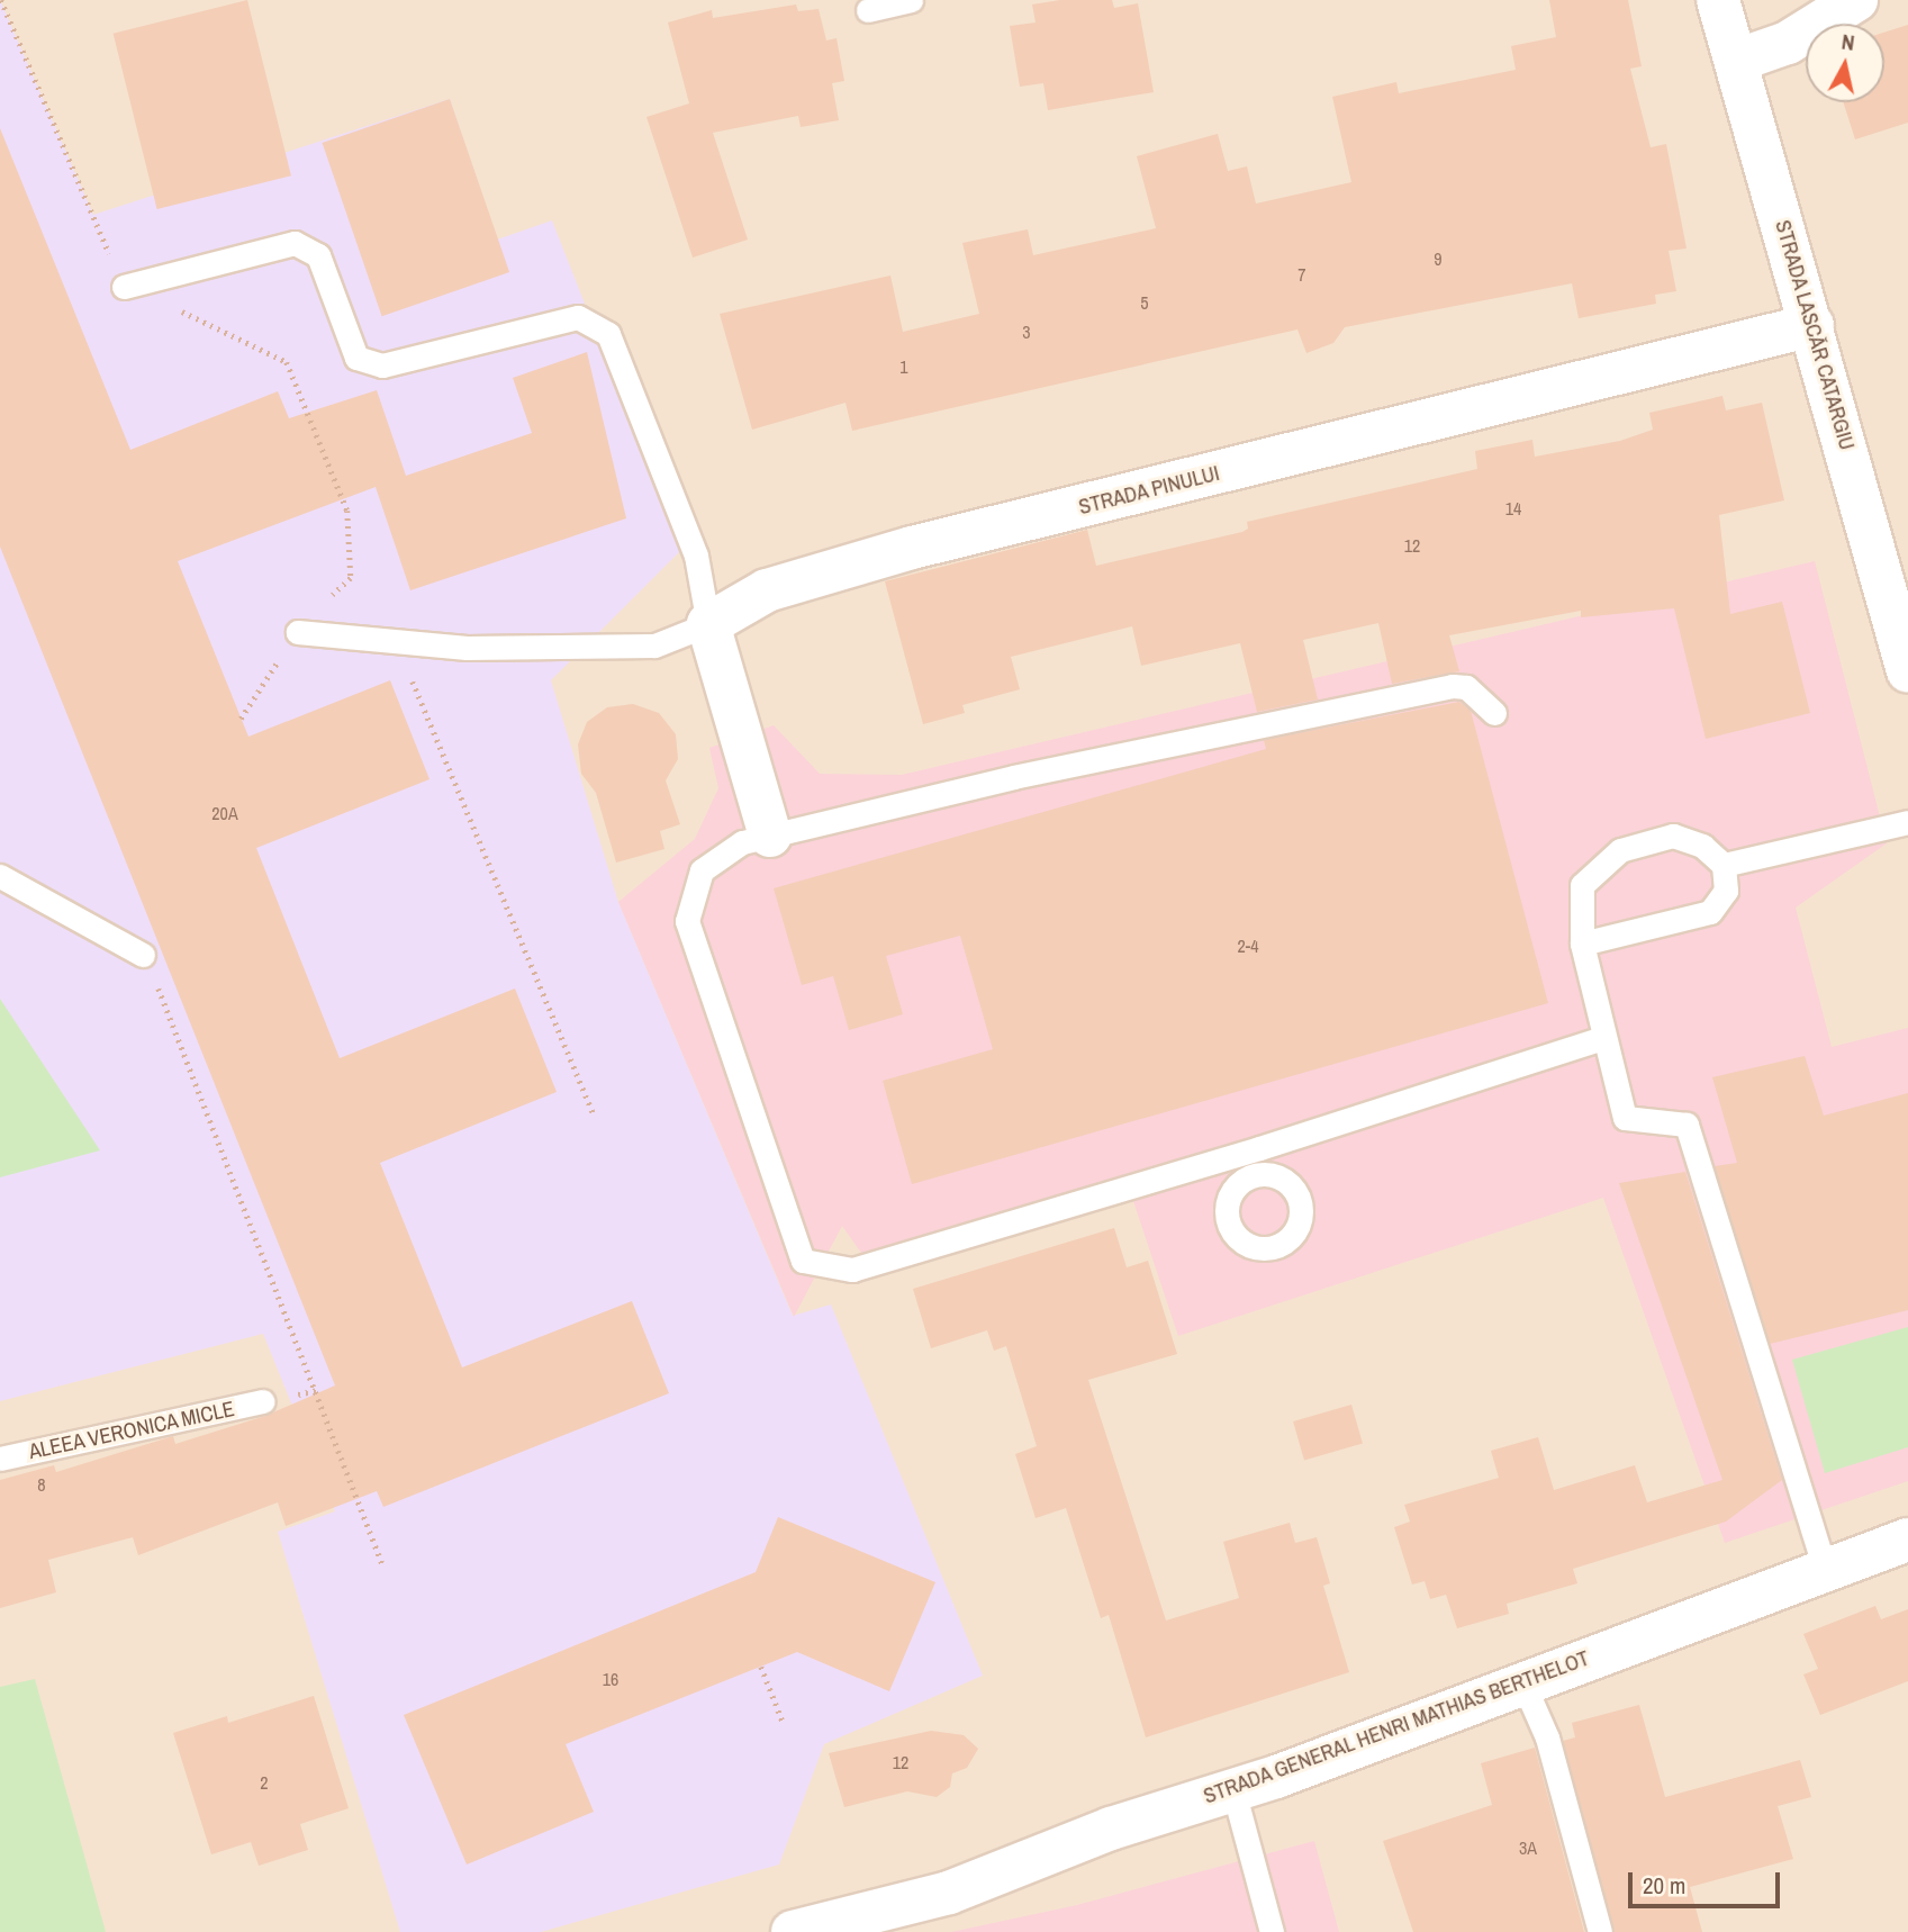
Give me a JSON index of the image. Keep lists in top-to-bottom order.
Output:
{
  "streets": {
    "street": ["STRADA LASCĂR CATARGIU", "STRADA PINULUI", "STRADA GENERAL HENRI MATHIAS BERTHELOT"],
    "lane": ["ALEEA VERONICA MICLE"]
  },
  "crossings": [
    ["STRADA LASCĂR CATARGIU", "STRADA PINULUI"]
  ],
  "house_numbers": [
    "9",
    "7",
    "5",
    "3",
    "1",
    "14",
    "12",
    "20A",
    "2-4",
    "8",
    "16",
    "12",
    "2",
    "3A"
  ],
  "scale_bar": "20 m",
  "north": "top"
}
